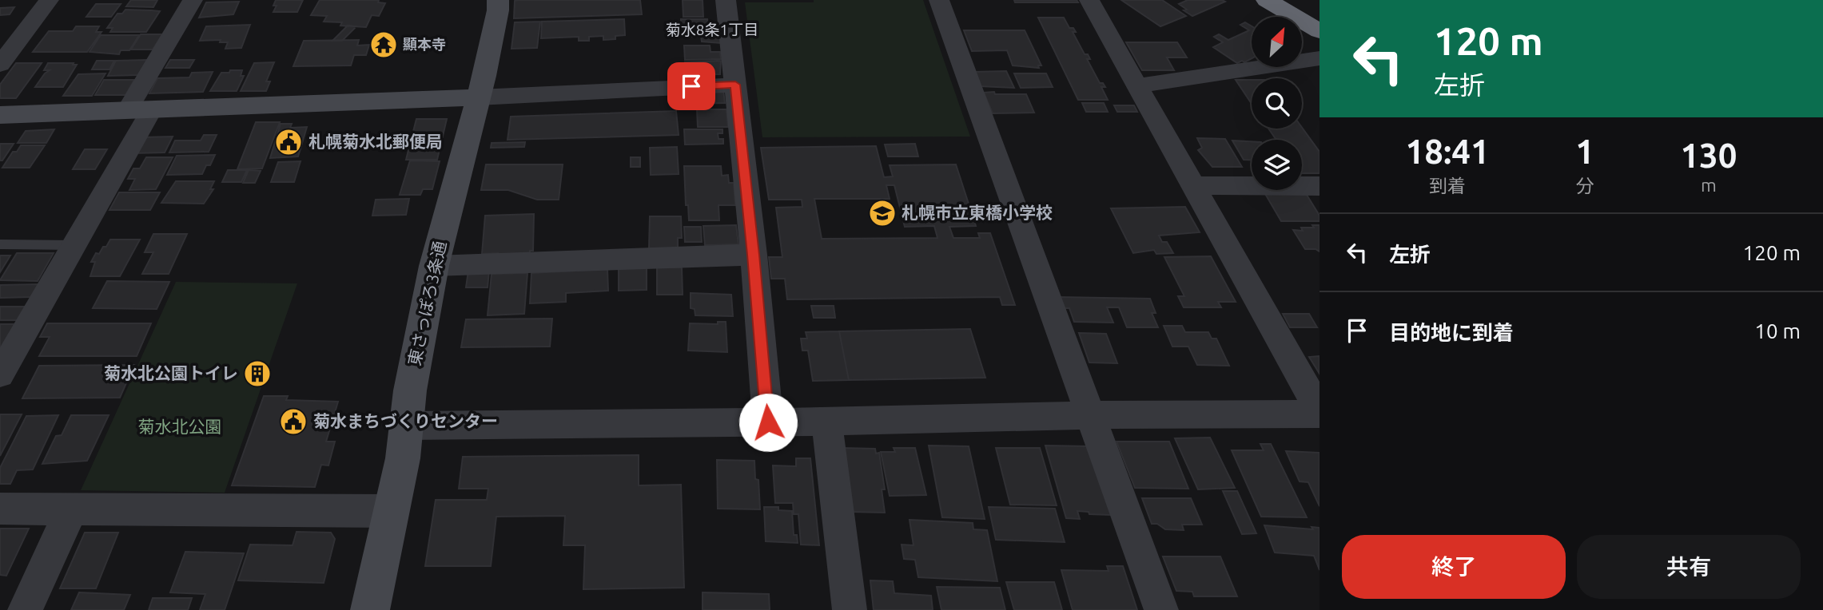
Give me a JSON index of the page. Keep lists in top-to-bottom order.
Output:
{
  "streets": {
    "street": ["東さっぽろ3条通"]
  },
  "districts": ["菊水8条1丁目"],
  "parks": ["菊水北公園"],
  "places": {
    "temple": ["顯本寺"],
    "public building": ["札幌菊水北郵便局", "菊水まちづくりセンター"],
    "school or university": ["札幌市立東橋小学校"],
    "building": ["菊水北公園トイレ"]
  },
  "north": "top right",
  "page": {
    "turn": ["120 m", "左折"],
    "eta": [
      "18:41",
      "到着",
      "1",
      "分",
      "130",
      "m"
    ],
    "list": [
      {
        "name": "左折",
        "value": "120 m"
      },
      {
        "name": "目的地に到着",
        "value": "10 m"
      }
    ],
    "buttons": ["終了", "共有"]
  }
}
